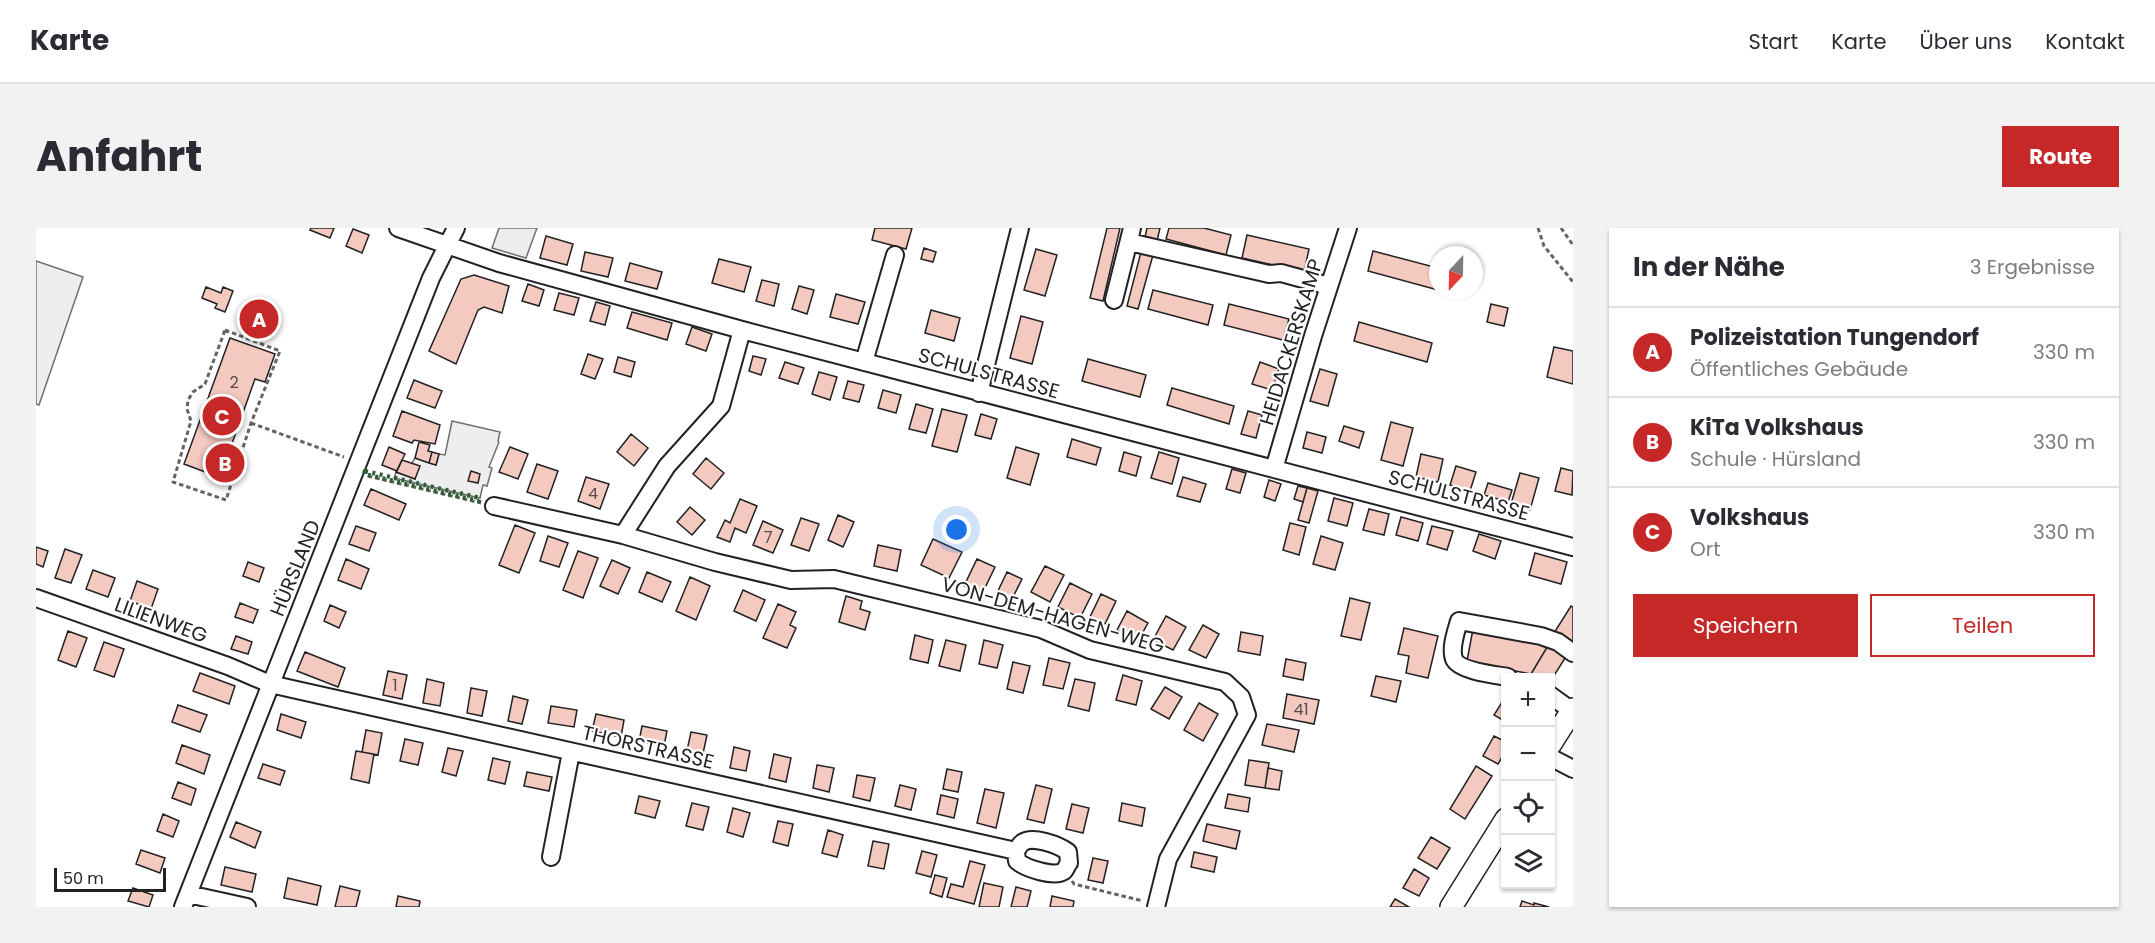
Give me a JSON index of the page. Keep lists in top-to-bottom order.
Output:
{
  "streets": {
    "street": [
      "HEIDACKERSKAMP",
      "SCHULSTRASSE",
      "HÜRSLAND",
      "VON-DEM-HAGEN-WEG",
      "LILIENWEG",
      "THORSTRASSE"
    ]
  },
  "crossings": [
    ["HEIDACKERSKAMP", "SCHULSTRASSE"],
    ["SCHULSTRASSE", "HÜRSLAND"],
    ["HÜRSLAND", "LILIENWEG"],
    ["HÜRSLAND", "THORSTRASSE"],
    ["LILIENWEG", "THORSTRASSE"]
  ],
  "house_numbers": [
    "2",
    "4",
    "7",
    "1",
    "41"
  ],
  "scale_bar": "50 m",
  "north": "bottom",
  "page": {
    "header": "Karte",
    "nav": [
      "Start",
      "Karte",
      "Über uns",
      "Kontakt"
    ],
    "title": "Anfahrt",
    "buttons": [
      "Route",
      ["Speichern", "Teilen"]
    ],
    "heading": ["In der Nähe", "3 Ergebnisse"],
    "pins": ["A", "C", "B"],
    "list": [
      {
        "mark": "A",
        "name": "Polizeistation Tungendorf",
        "note": "Öffentliches Gebäude",
        "value": "330 m"
      },
      {
        "mark": "B",
        "name": "KiTa Volkshaus",
        "note": "Schule · Hürsland",
        "value": "330 m"
      },
      {
        "mark": "C",
        "name": "Volkshaus",
        "note": "Ort",
        "value": "330 m"
      }
    ],
    "map_buttons": ["+", "−"],
    "scale": "50 m"
  }
}
